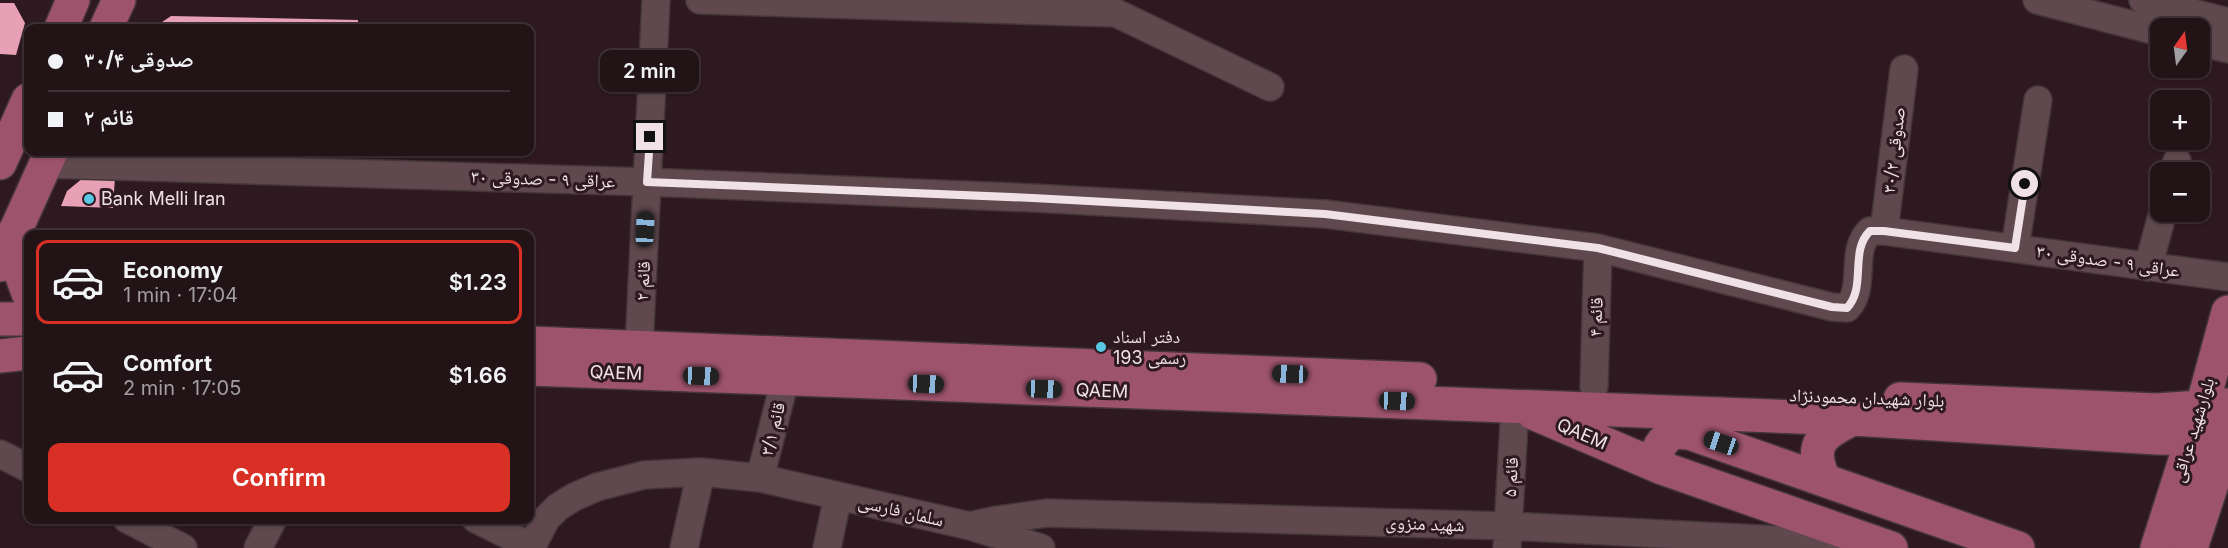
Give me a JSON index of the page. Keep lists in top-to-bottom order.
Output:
{
  "streets": {
    "main road": ["QAEM", "بلوار شهیدان محمودنژاد", "بلوارشهید عراقی"],
    "street": [
      "صدوقی ۳۰/۲",
      "عراقی ۹ - صدوقی ۳۰",
      "قائم ۲",
      "قائم ۴",
      "قائم ۳/۱",
      "قائم ۵",
      "سلمان فارسی",
      "شهید منزوی"
    ]
  },
  "crossings": [
    ["صدوقی ۳۰/۲", "عراقی ۹ - صدوقی ۳۰"],
    ["عراقی ۹ - صدوقی ۳۰", "قائم ۲"],
    ["عراقی ۹ - صدوقی ۳۰", "قائم ۴"],
    ["قائم ۲", "QAEM"],
    ["قائم ۴", "بلوار شهیدان محمودنژاد"],
    ["QAEM", "بلوار شهیدان محمودنژاد"],
    ["QAEM", "قائم ۳/۱"],
    ["QAEM", "قائم ۵"],
    ["QAEM", "شهید منزوی"],
    ["بلوار شهیدان محمودنژاد", "بلوارشهید عراقی"],
    ["بلوار شهیدان محمودنژاد", "قائم ۵"],
    ["قائم ۳/۱", "سلمان فارسی"],
    ["قائم ۵", "شهید منزوی"],
    ["سلمان فارسی", "شهید منزوی"]
  ],
  "places": ["Bank Melli Iran", "دفتر اسناد رسمی 193"],
  "north": "top",
  "page": {
    "map_buttons": ["+", "−"],
    "banner": ["صدوقی ۳۰/۴", "قائم ۲"],
    "bubble": "2 min",
    "list": [
      {
        "name": "Economy",
        "note": "1 min · 17:04",
        "value": "$1.23"
      },
      {
        "name": "Comfort",
        "note": "2 min · 17:05",
        "value": "$1.66"
      }
    ],
    "buttons": "Confirm"
  }
}
